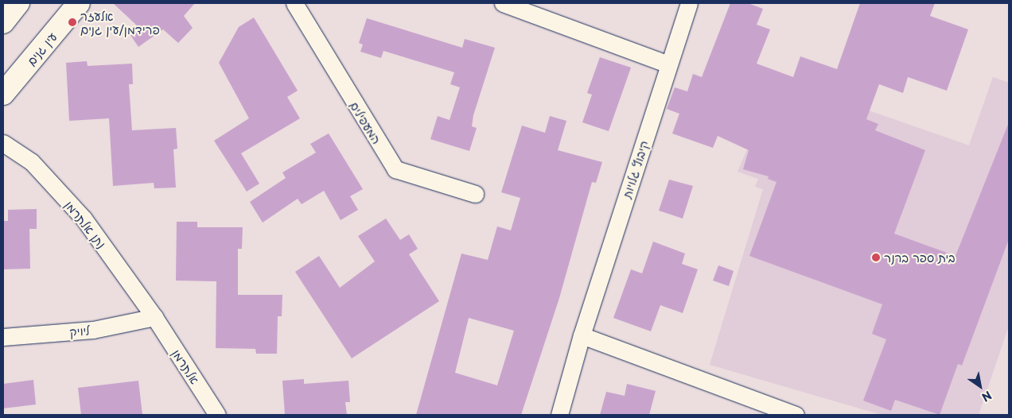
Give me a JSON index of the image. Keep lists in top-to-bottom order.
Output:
{
  "streets": {
    "main road": ["עין גנים"],
    "street": [
      "המעפילים",
      "קיבוץ גלויות",
      "נתן אלתרמן",
      "ליויק",
      "אלתרמן"
    ]
  },
  "crossings": [
    ["נתן אלתרמן", "ליויק"],
    ["נתן אלתרמן", "אלתרמן"],
    ["ליויק", "אלתרמן"]
  ],
  "places": ["אלעזר פרידמן/עין גנים", "בית ספר ברנר"],
  "north": "bottom right"
}
